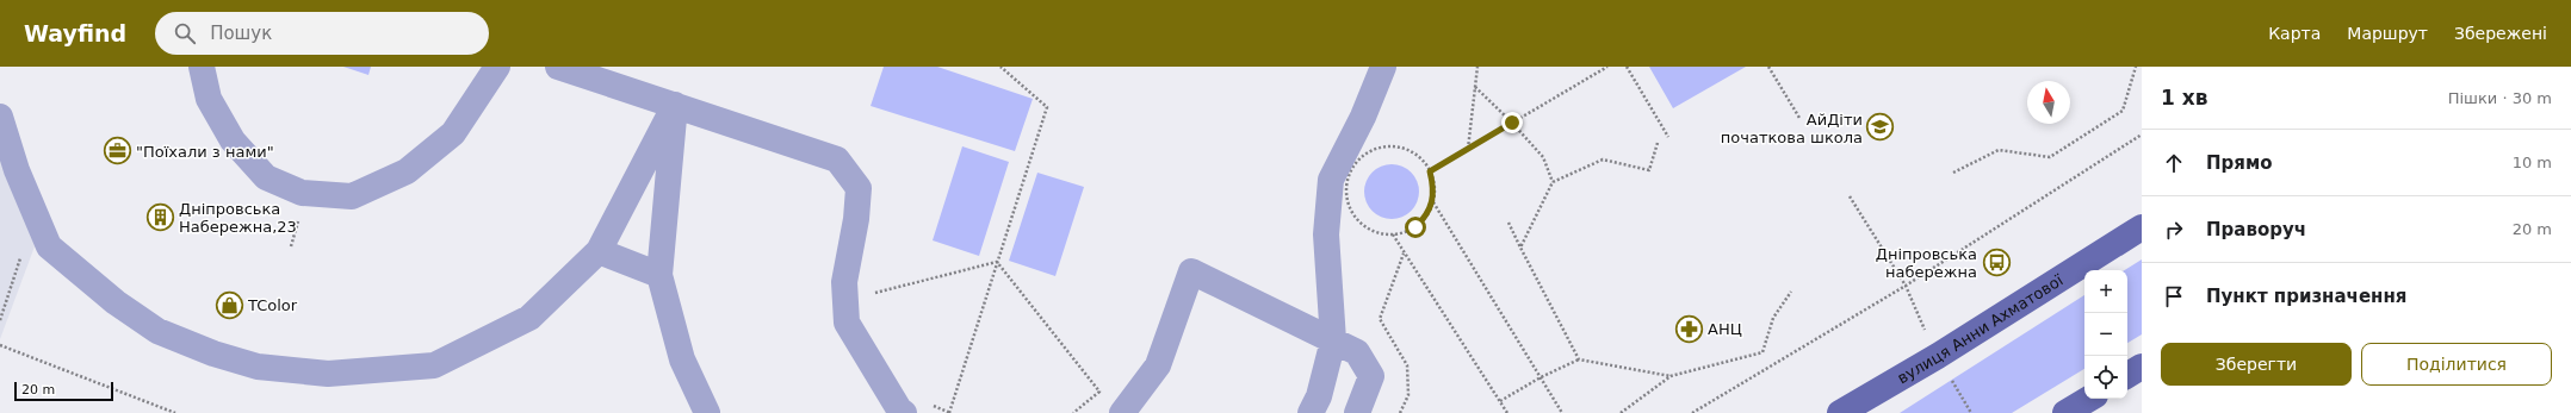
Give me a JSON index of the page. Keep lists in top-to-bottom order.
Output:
{
  "streets": {
    "main road": ["вулиця Анни Ахматової"]
  },
  "places": {
    "school or university": ["АйДіти початкова школа"],
    "office": ["\"Поїхали з нами\""],
    "building": ["Дніпровська Набережна,23"],
    "bus stop": ["Дніпровська набережна"],
    "shop": ["TColor"],
    "pharmacy": ["АНЦ"]
  },
  "scale_bar": "20 m",
  "north": "top",
  "page": {
    "header": "Wayfind",
    "search": "Пошук",
    "nav": ["Карта", "Маршрут", "Збережені"],
    "heading": ["1 хв", "Пішки · 30 m"],
    "list": [
      ["Прямо", "10 m"],
      ["Праворуч", "20 m"],
      "Пункт призначення"
    ],
    "map_buttons": ["+", "−"],
    "buttons": ["Зберегти", "Поділитися"],
    "scale": "20 m"
  }
}
